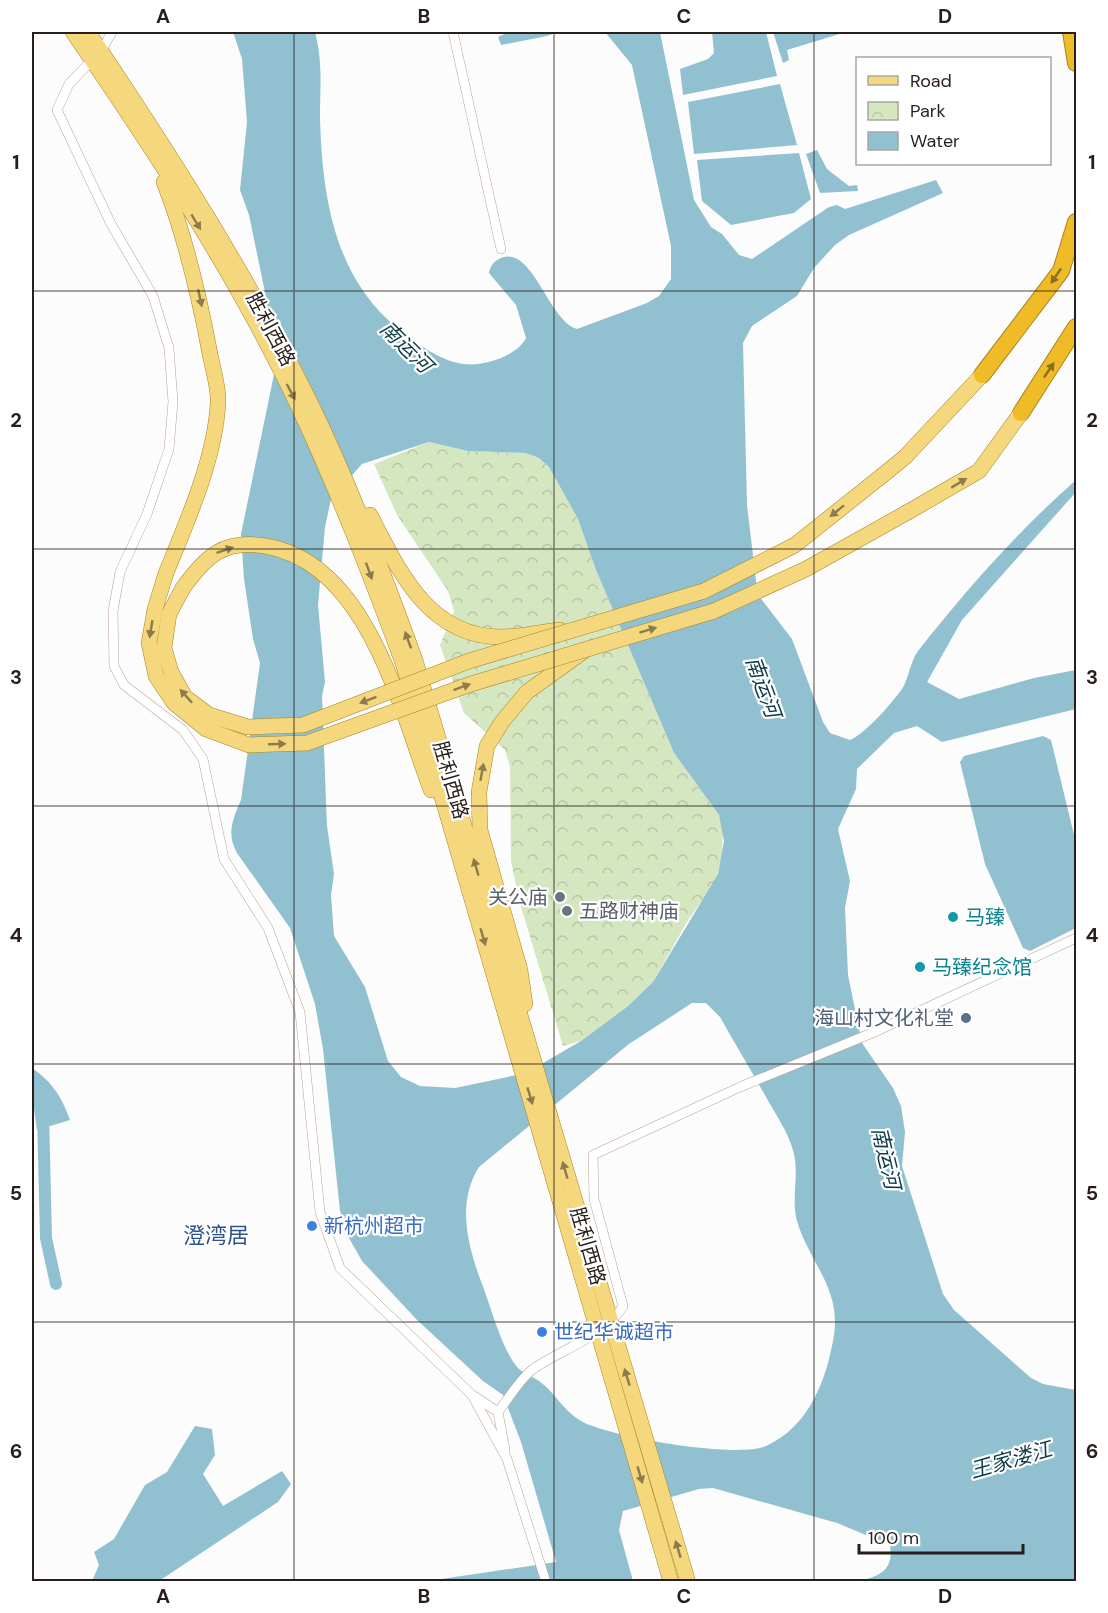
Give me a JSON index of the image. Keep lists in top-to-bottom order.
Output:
{
  "streets": {
    "main road": ["胜利西路"]
  },
  "districts": ["澄湾居"],
  "water": ["南运河", "王家溇江"],
  "places": [
    "关公庙",
    "五路财神庙",
    "马臻",
    "马臻纪念馆",
    "海山村文化礼堂",
    "新杭州超市",
    "世纪华诚超市"
  ],
  "legend": ["Road", "Park", "Water"],
  "scale_bar": "100 m",
  "grid": {
    "columns": [
      "A",
      "B",
      "C",
      "D"
    ],
    "rows": [
      "1",
      "2",
      "3",
      "4",
      "5",
      "6"
    ]
  }
}
